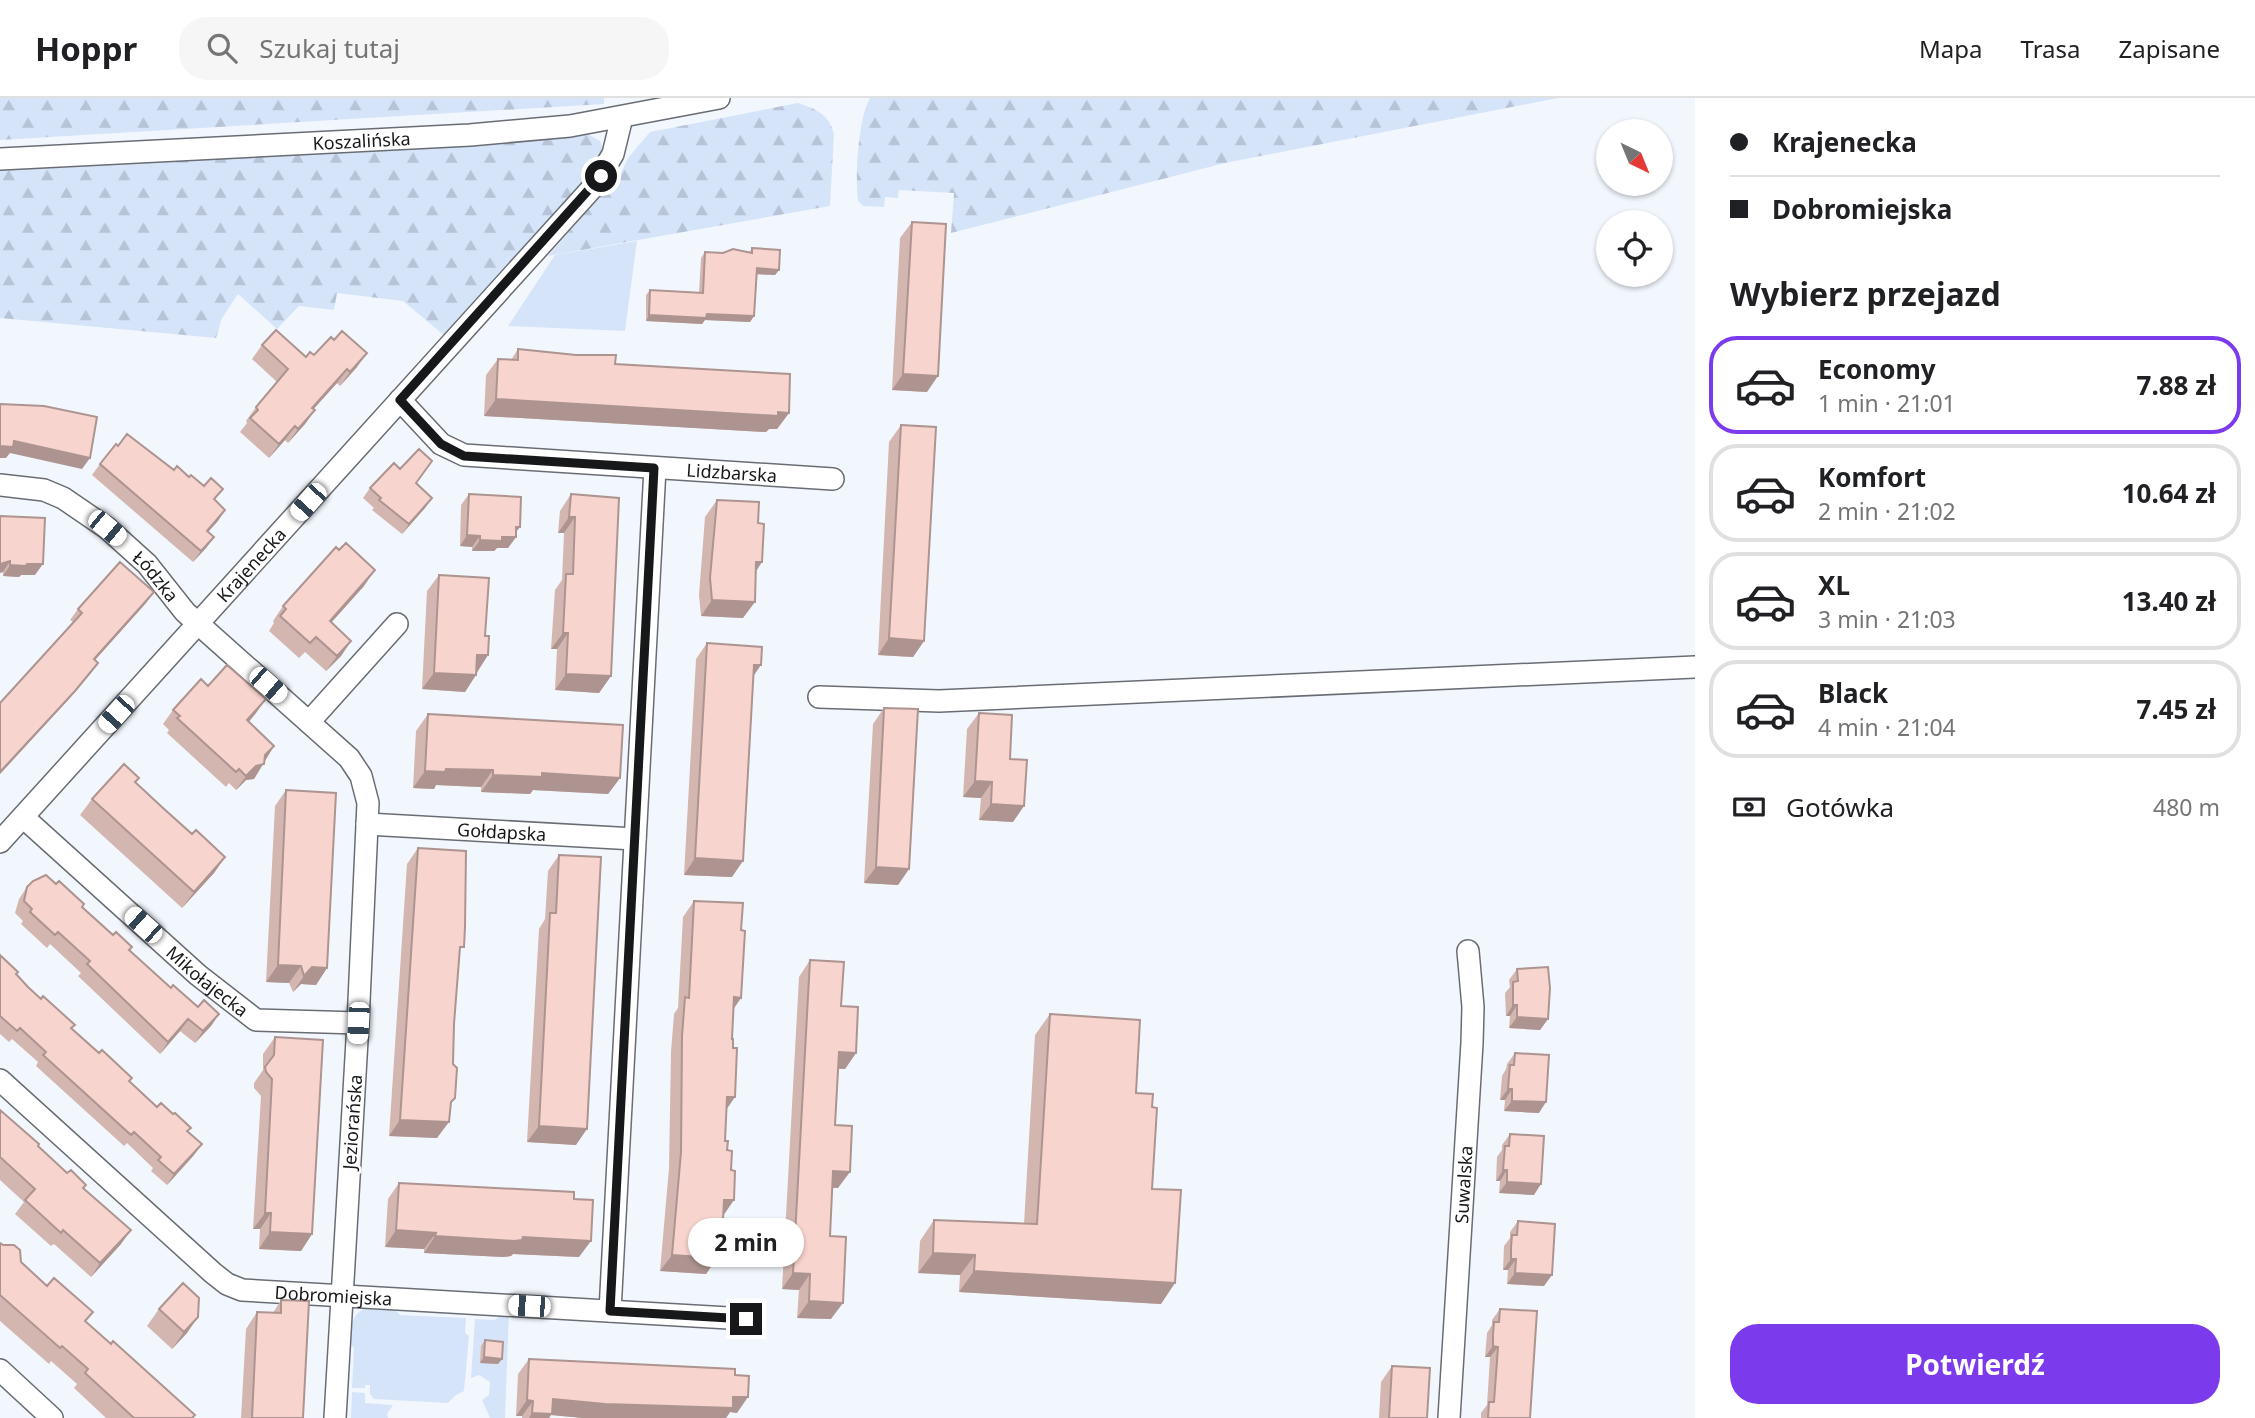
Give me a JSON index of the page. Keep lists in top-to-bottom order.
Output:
{
  "streets": {
    "street": [
      "Koszalińska",
      "Lidzbarska",
      "Krajenecka",
      "Łódzka",
      "Gołdapska",
      "Mikołajecka",
      "Jeziorańska",
      "Suwalska",
      "Dobromiejska"
    ]
  },
  "crossings": [
    ["Koszalińska", "Krajenecka"],
    ["Lidzbarska", "Krajenecka"],
    ["Krajenecka", "Łódzka"],
    ["Krajenecka", "Mikołajecka"],
    ["Krajenecka", "Jeziorańska"],
    ["Łódzka", "Jeziorańska"],
    ["Gołdapska", "Jeziorańska"],
    ["Mikołajecka", "Jeziorańska"],
    ["Jeziorańska", "Dobromiejska"]
  ],
  "north": "bottom right",
  "page": {
    "header": "Hoppr",
    "search": "Szukaj tutaj",
    "nav": ["Mapa", "Trasa", "Zapisane"],
    "banner": ["Krajenecka", "Dobromiejska"],
    "heading": "Wybierz przejazd",
    "list": [
      {
        "name": "Economy",
        "note": "1 min · 21:01",
        "value": "7.88 zł"
      },
      {
        "name": "Komfort",
        "note": "2 min · 21:02",
        "value": "10.64 zł"
      },
      {
        "name": "XL",
        "note": "3 min · 21:03",
        "value": "13.40 zł"
      },
      {
        "name": "Black",
        "note": "4 min · 21:04",
        "value": "7.45 zł"
      }
    ],
    "pay": ["Gotówka", "480 m"],
    "bubble": "2 min",
    "buttons": "Potwierdź"
  }
}
